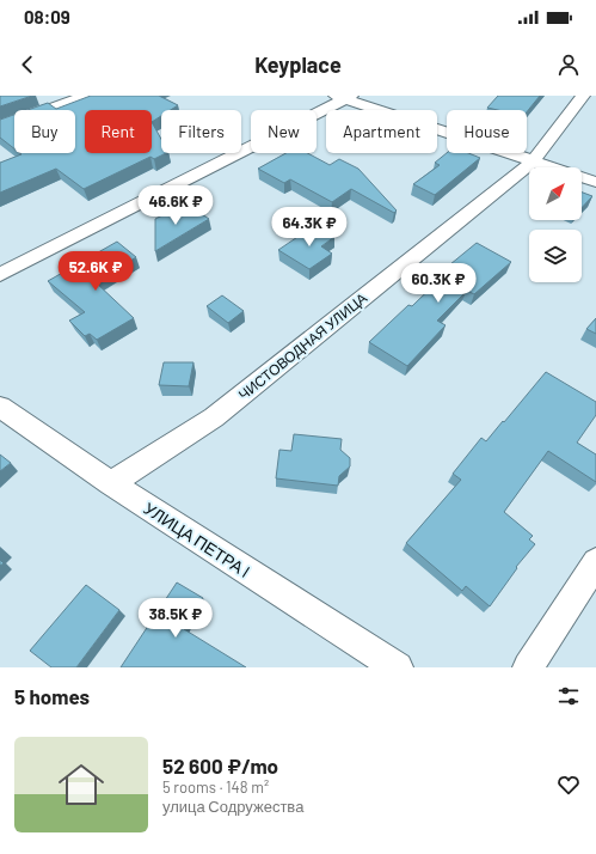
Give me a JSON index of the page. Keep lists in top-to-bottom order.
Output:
{
  "streets": {
    "street": ["ЧИСТОВОДНАЯ УЛИЦА", "УЛИЦА ПЕТРА I"]
  },
  "crossings": [
    ["ЧИСТОВОДНАЯ УЛИЦА", "УЛИЦА ПЕТРА I"]
  ],
  "north": "top right",
  "page": {
    "status": "08:09",
    "header": "Keyplace",
    "chip": [
      "Buy",
      "Rent",
      "Filters",
      "New",
      "Apartment",
      "House"
    ],
    "price": [
      "46.6K ₽",
      "64.3K ₽",
      "52.6K ₽",
      "60.3K ₽",
      "38.5K ₽"
    ],
    "heading": "5 homes",
    "list": [
      {
        "name": "52 600 ₽/mo",
        "note": "5 rooms · 148 m² · улица Содружества"
      }
    ]
  }
}
